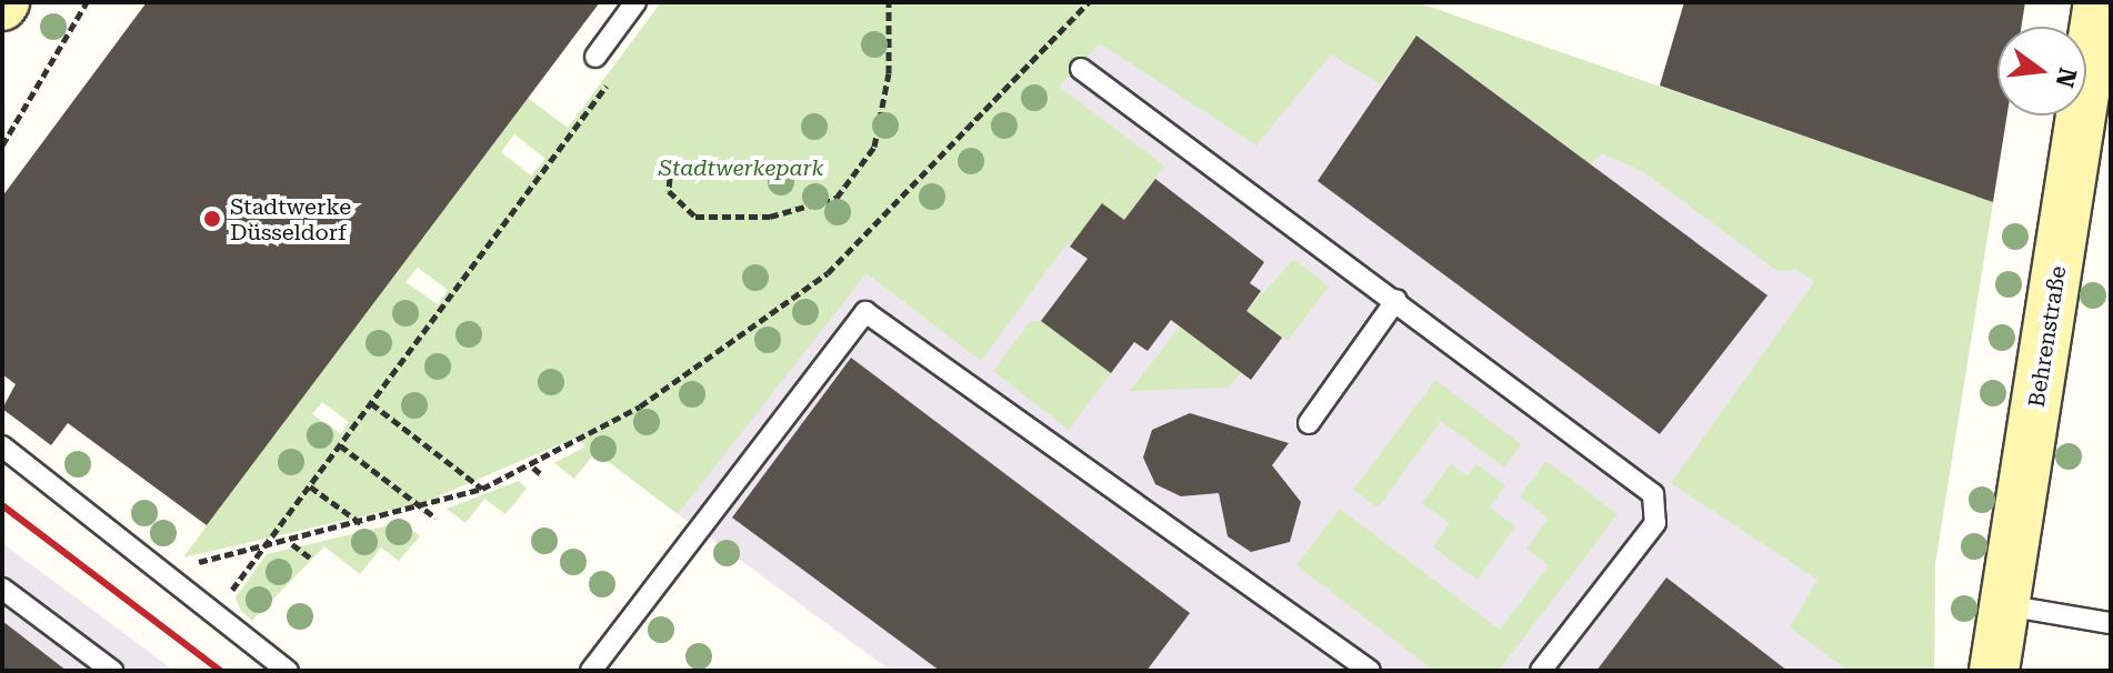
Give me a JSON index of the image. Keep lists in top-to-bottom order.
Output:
{
  "streets": {
    "street": ["Behrenstraße"]
  },
  "parks": ["Stadtwerkepark"],
  "places": ["Stadtwerke Düsseldorf"],
  "north": "right"
}
